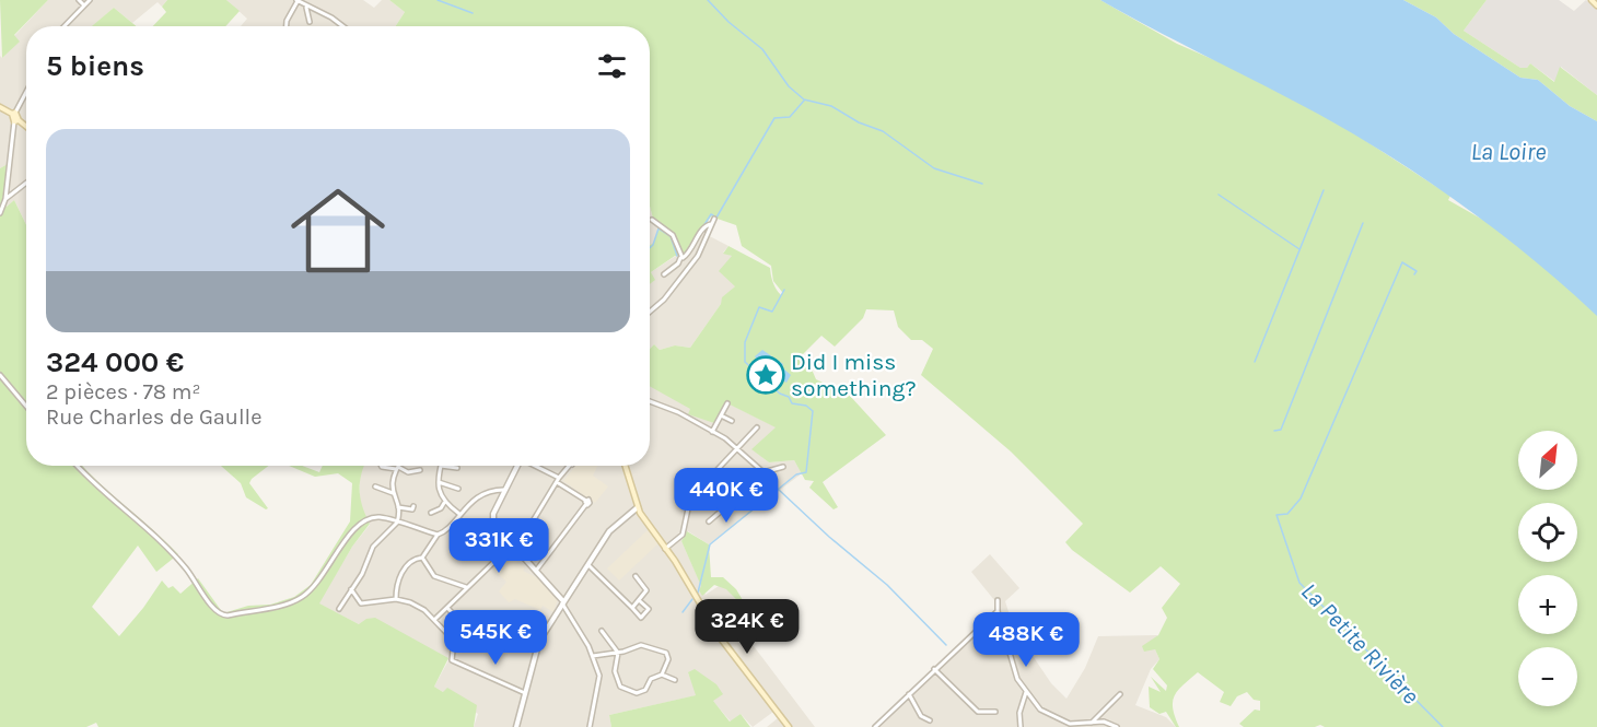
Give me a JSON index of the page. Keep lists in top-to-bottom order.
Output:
{
  "water": ["La Loire", "La Petite Rivière"],
  "places": {
    "place": ["Did I miss something?"]
  },
  "north": "top right",
  "page": {
    "heading": "5 biens",
    "list": [
      {
        "name": "324 000 €",
        "note": "2 pièces · 78 m² · Rue Charles de Gaulle"
      }
    ],
    "map_buttons": ["+", "−"],
    "price": [
      "440K €",
      "331K €",
      "324K €",
      "545K €",
      "488K €"
    ]
  }
}
